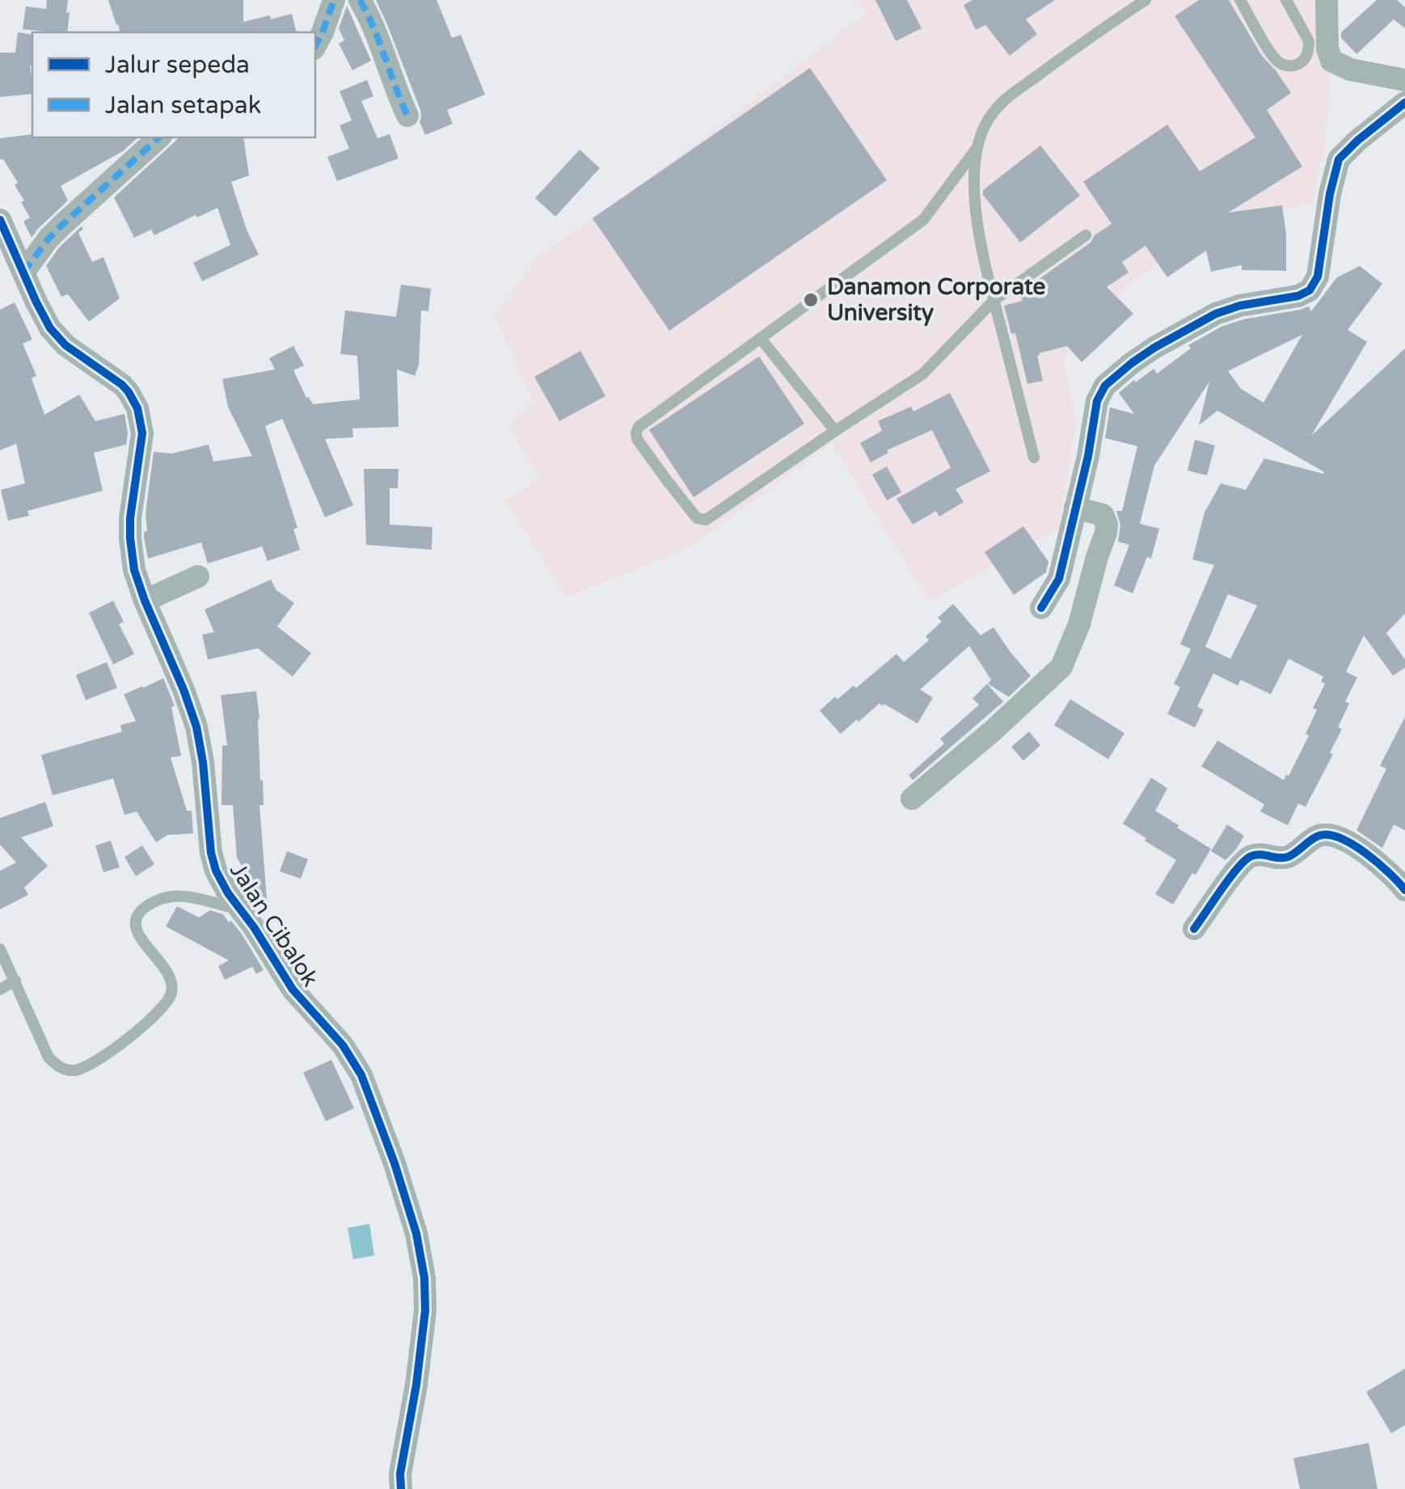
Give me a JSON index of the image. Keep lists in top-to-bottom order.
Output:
{
  "streets": {
    "street": ["Jalan Cibalok"]
  },
  "places": ["Danamon Corporate University"],
  "legend": ["Jalur sepeda", "Jalan setapak"]
}
